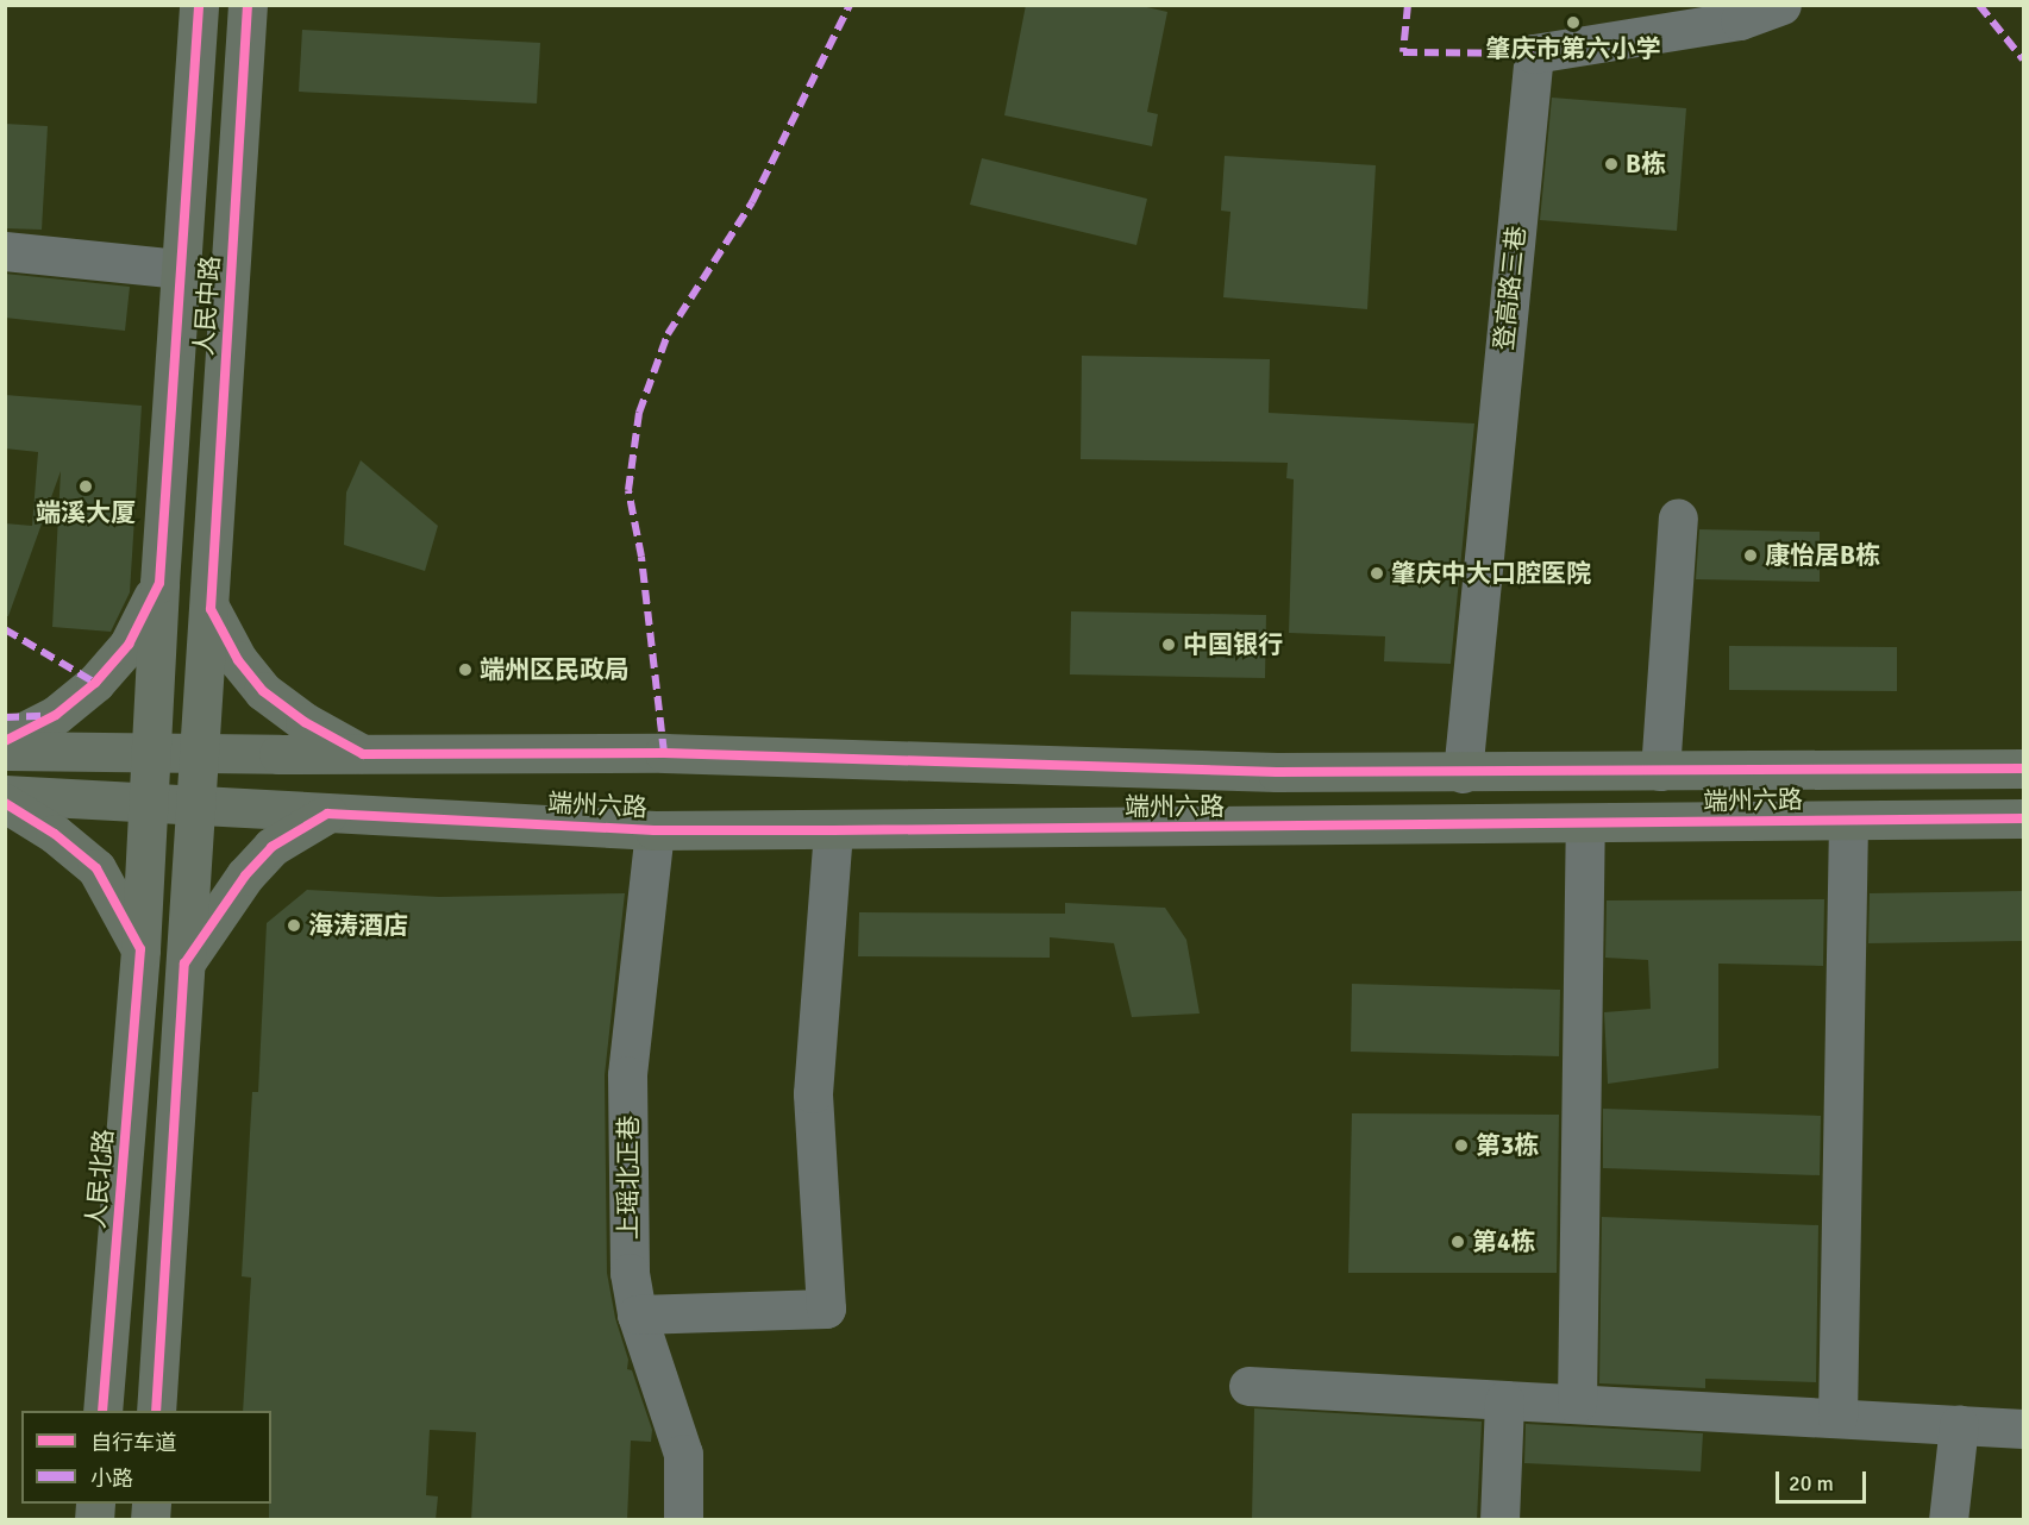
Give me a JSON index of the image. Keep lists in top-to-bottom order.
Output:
{
  "streets": {
    "main road": ["人民中路", "端州六路", "人民北路"],
    "street": ["登高路三巷", "上瑶北正巷"]
  },
  "crossings": [
    ["登高路三巷", "端州六路"],
    ["人民中路", "端州六路"],
    ["人民中路", "人民北路"],
    ["端州六路", "上瑶北正巷"],
    ["端州六路", "人民北路"]
  ],
  "places": [
    "肇庆市第六小学",
    "B栋",
    "端溪大厦",
    "康怡居B栋",
    "肇庆中大口腔医院",
    "中国银行",
    "端州区民政局",
    "海涛酒店",
    "第3栋",
    "第4栋"
  ],
  "legend": ["自行车道", "小路"],
  "scale_bar": "20 m"
}
